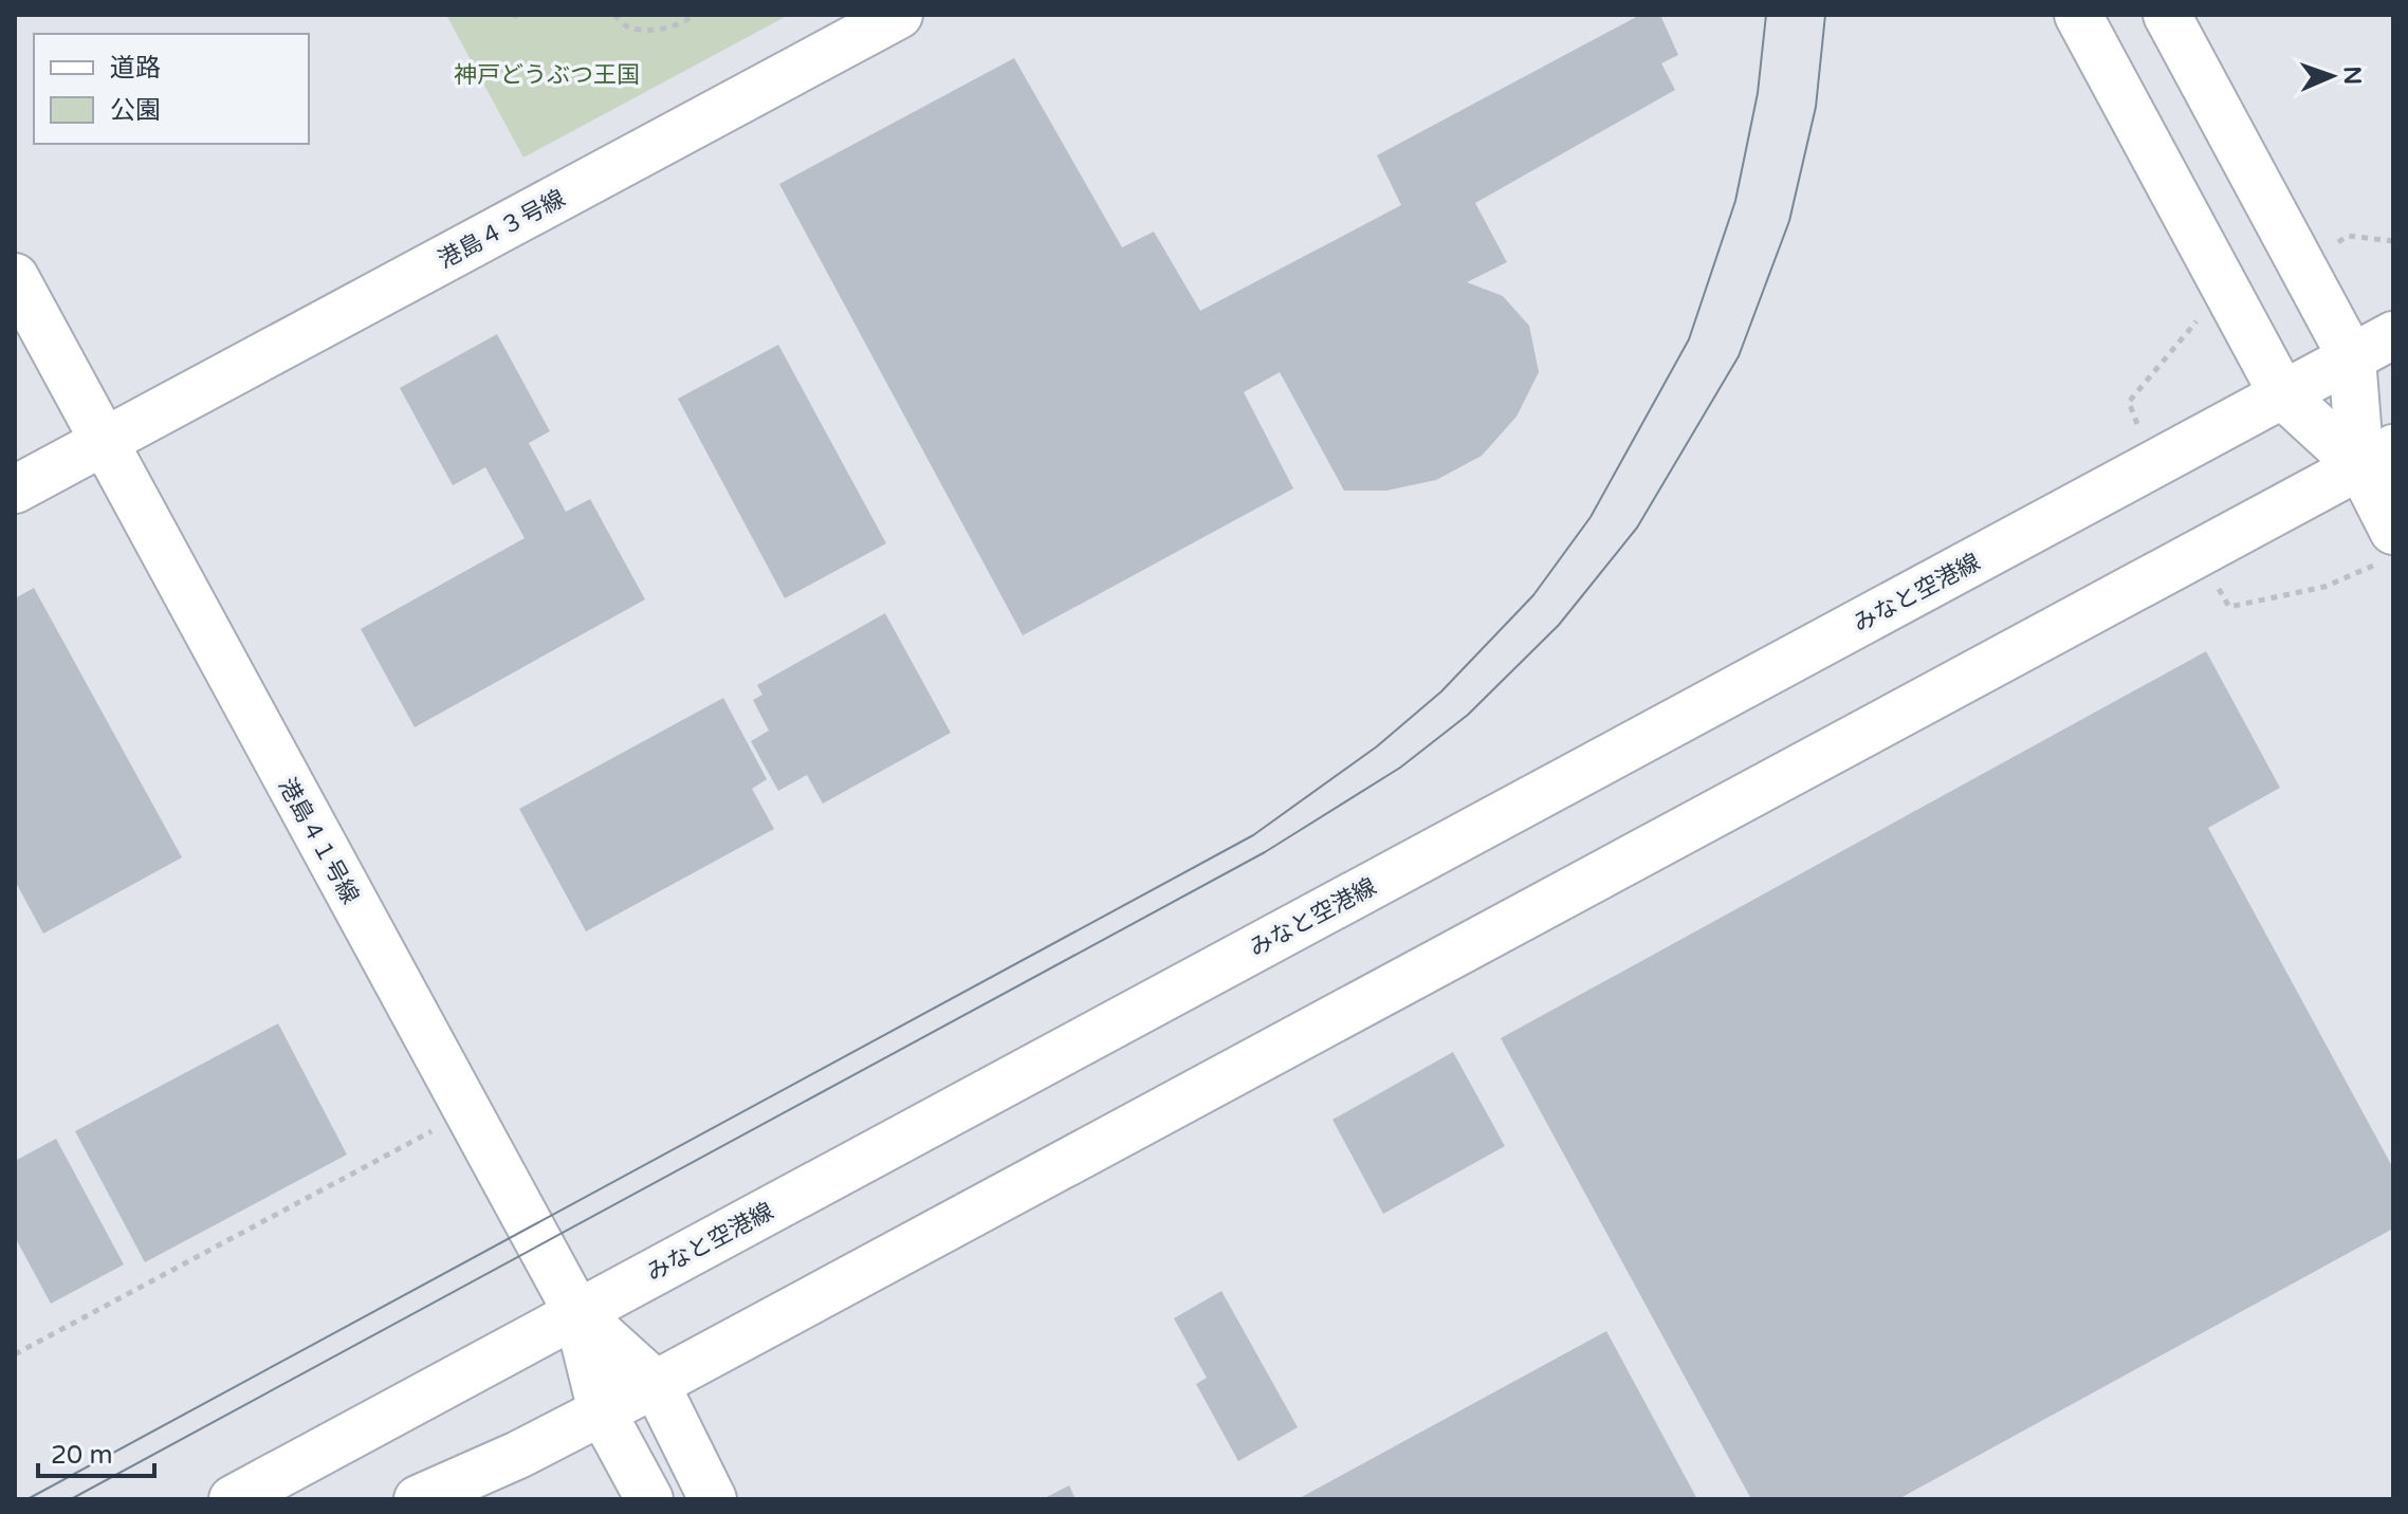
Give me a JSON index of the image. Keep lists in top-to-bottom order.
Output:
{
  "streets": {
    "street": ["港島４３号線", "みなと空港線", "港島４１号線"]
  },
  "crossings": [
    ["港島４３号線", "港島４１号線"],
    ["みなと空港線", "港島４１号線"]
  ],
  "parks": ["神戸どうぶつ王国"],
  "legend": ["道路", "公園"],
  "scale_bar": "20 m",
  "north": "right"
}
